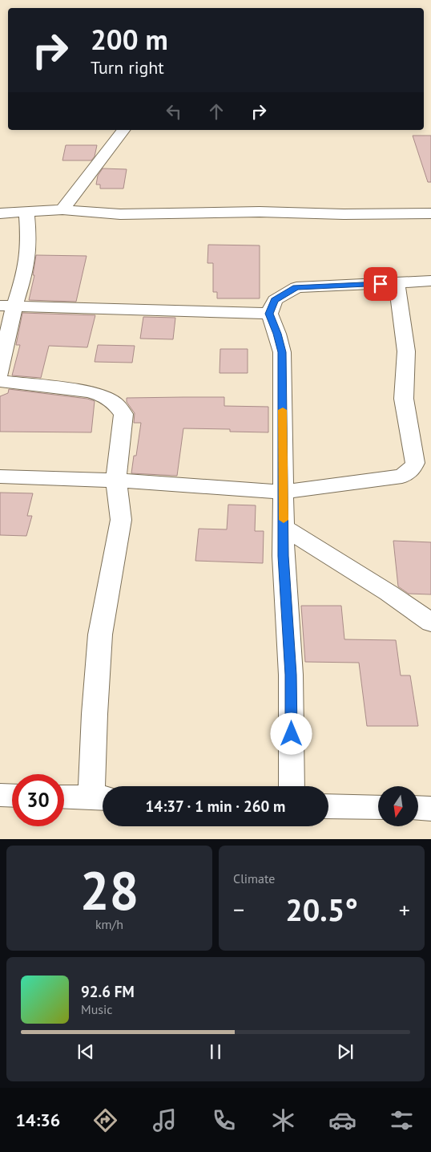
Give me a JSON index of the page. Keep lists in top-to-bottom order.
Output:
{
  "north": "bottom",
  "page": {
    "turn": ["200 m", "Turn right"],
    "limit": "30",
    "trip": "14:37 · 1 min · 260 m",
    "tile": [
      ["28", "km/h"],
      "Climate"
    ],
    "heat": ["−", "20.5°", "+"],
    "song": ["92.6 FM", "Music"],
    "tabs": "14:36"
  }
}
